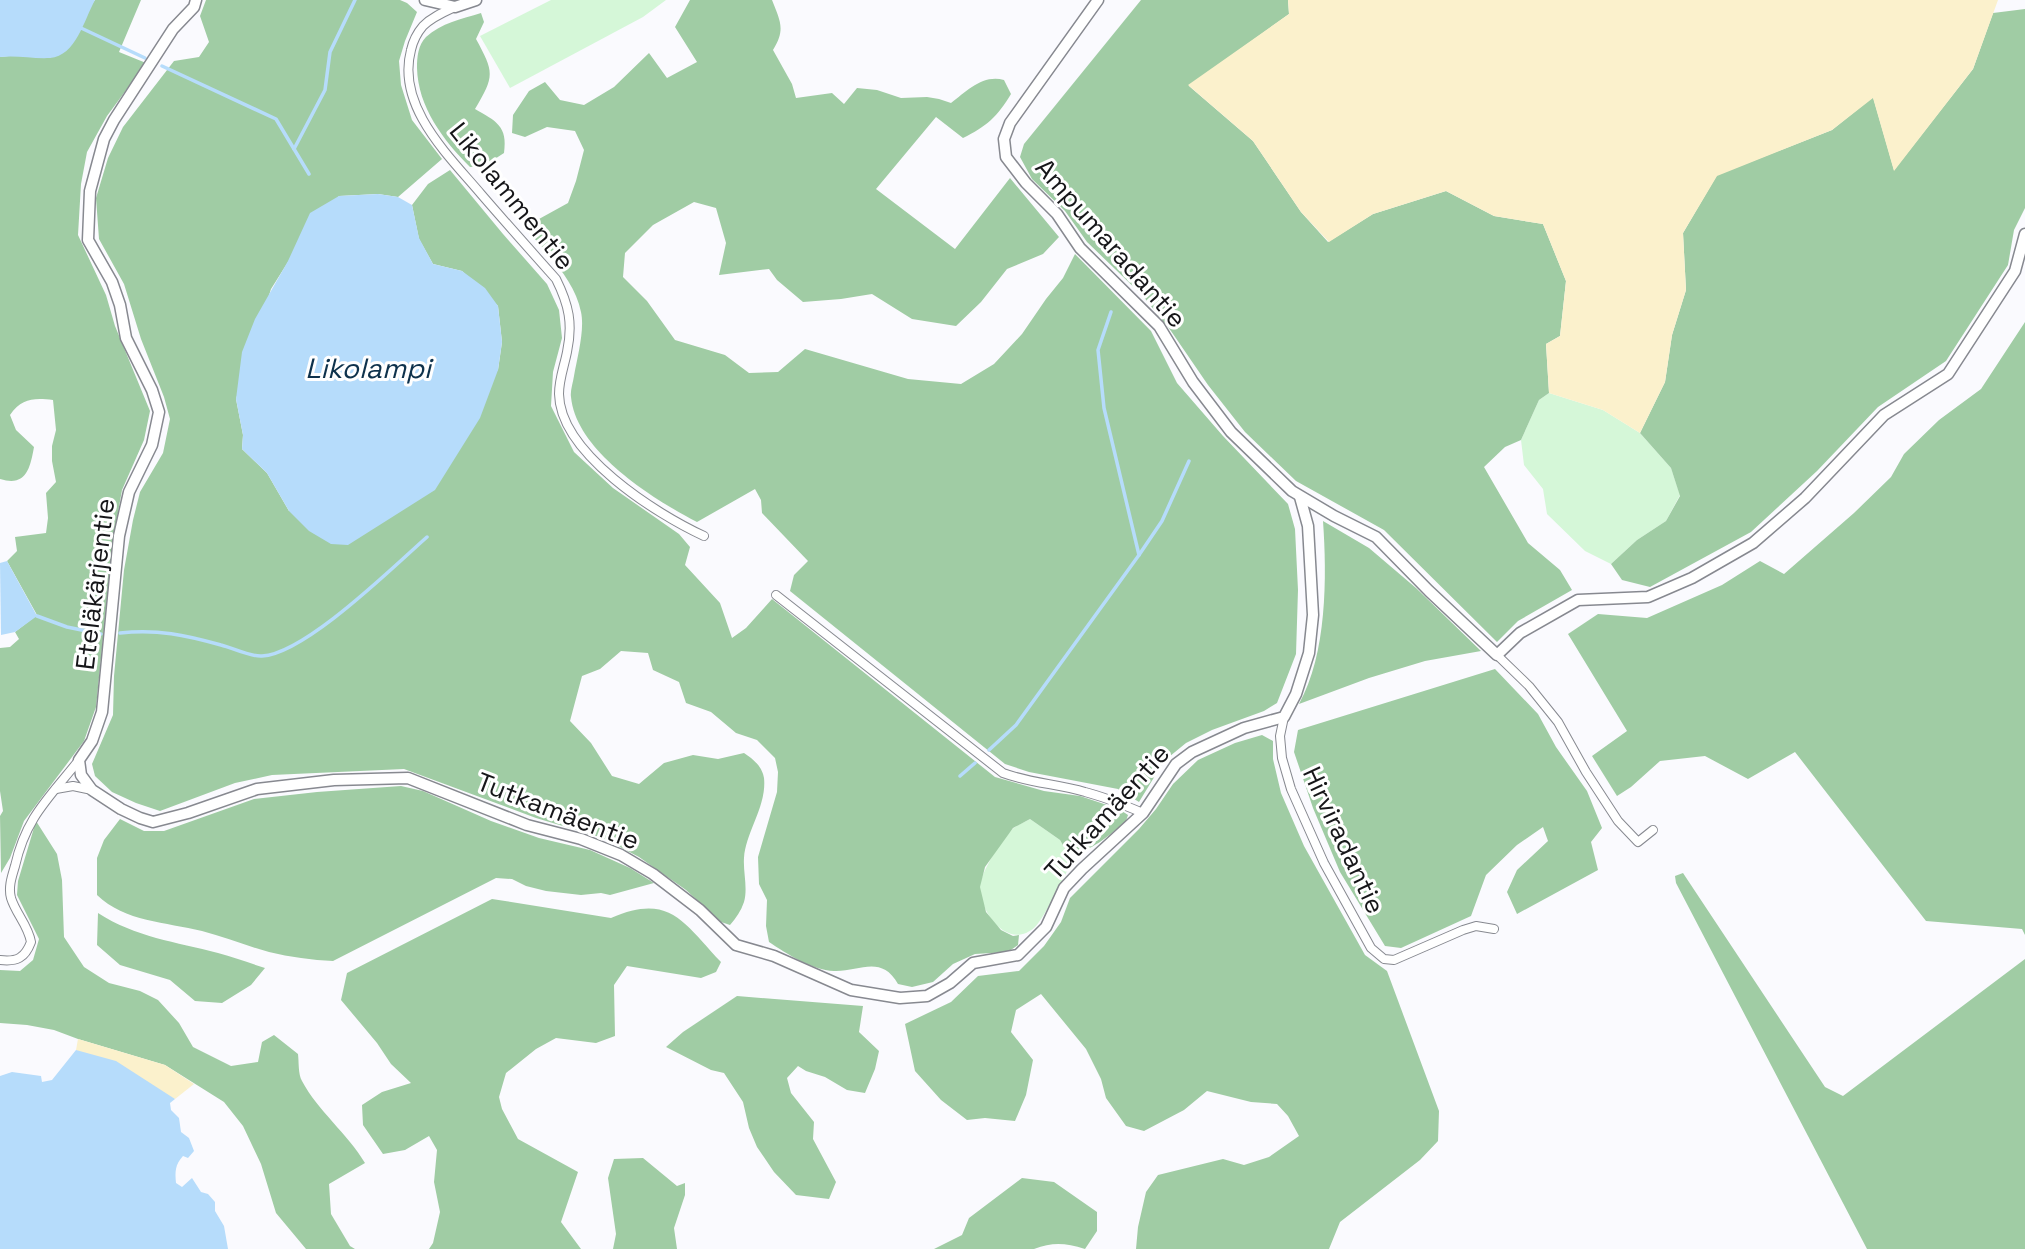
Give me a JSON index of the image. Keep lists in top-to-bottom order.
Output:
{
  "streets": {
    "street": [
      "Likolammentie",
      "Ampumaradantie",
      "Eteläkärjentie",
      "Tutkamäentie",
      "Hirviradantie"
    ]
  },
  "crossings": [
    ["Ampumaradantie", "Hirviradantie"],
    ["Tutkamäentie", "Hirviradantie"]
  ],
  "water": ["Likolampi"]
}
